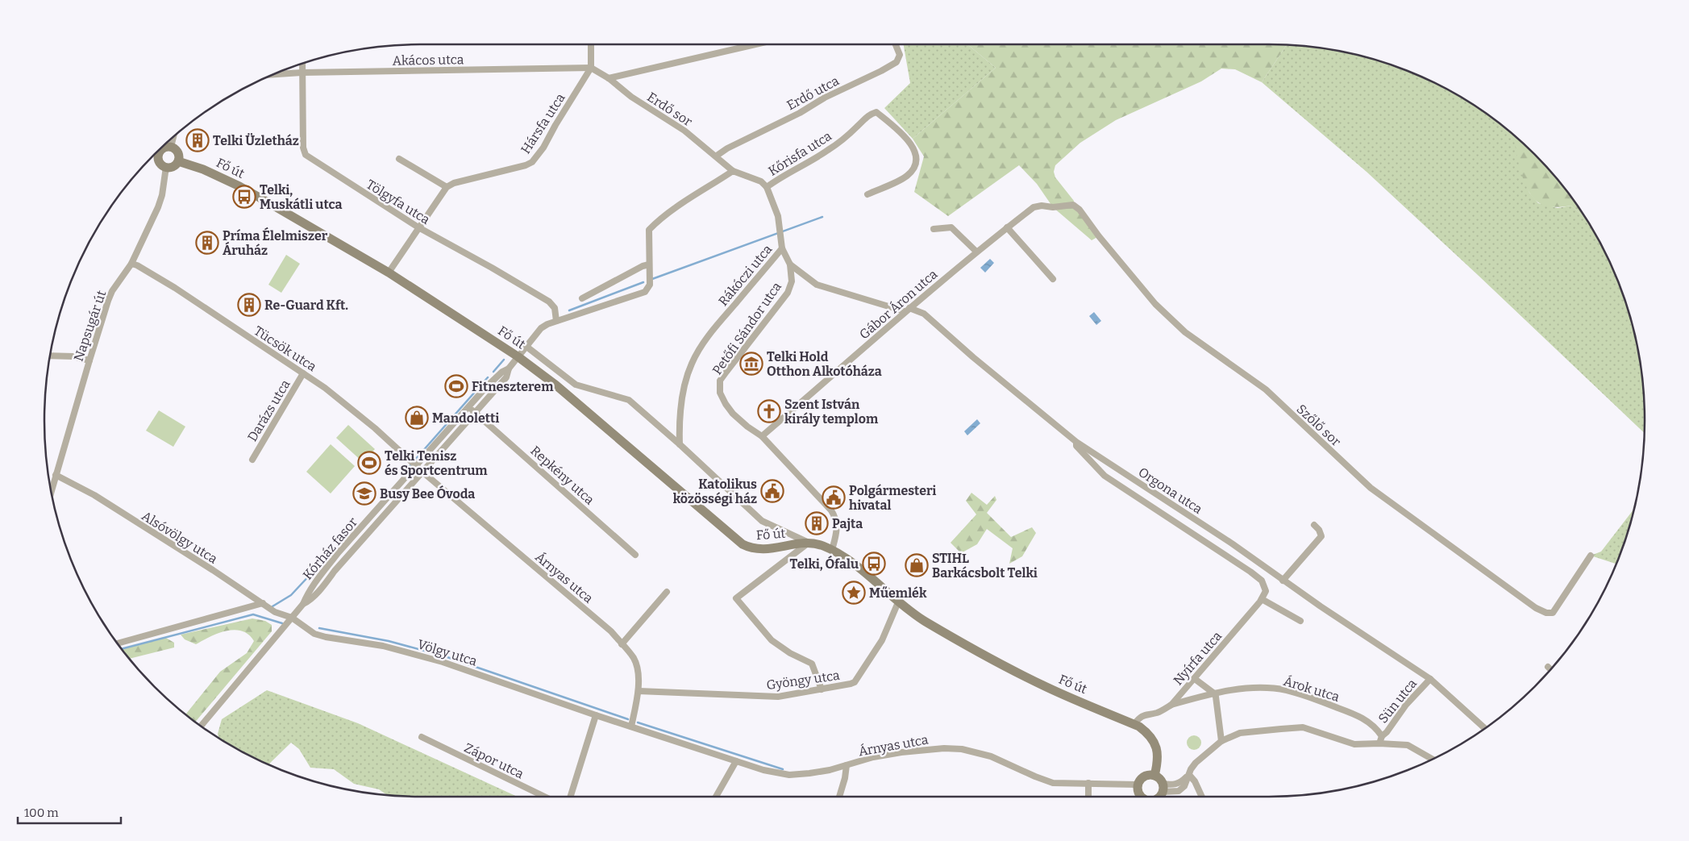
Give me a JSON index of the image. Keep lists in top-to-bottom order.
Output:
{
  "streets": {
    "main road": ["Fő út"],
    "street": [
      "Akácos utca",
      "Erdő utca",
      "Erdő sor",
      "Hársfa utca",
      "Kőrisfa utca",
      "Tölgyfa utca",
      "Rákóczi utca",
      "Gábor Áron utca",
      "Napsugár út",
      "Petőfi Sándor utca",
      "Tücsök utca",
      "Darázs utca",
      "Szőlő sor",
      "Repkény utca",
      "Orgona utca",
      "Alsóvölgy utca",
      "Kórház fasor",
      "Árnyas utca",
      "Völgy utca",
      "Nyírfa utca",
      "Gyöngy utca",
      "Árok utca",
      "Sün utca",
      "Zápor utca"
    ]
  },
  "crossings": [
    ["Akácos utca", "Erdő sor"],
    ["Akácos utca", "Hársfa utca"],
    ["Akácos utca", "Tölgyfa utca"],
    ["Erdő utca", "Erdő sor"],
    ["Erdő sor", "Hársfa utca"],
    ["Kőrisfa utca", "Rákóczi utca"],
    ["Fő út", "Rákóczi utca"],
    ["Fő út", "Petőfi Sándor utca"],
    ["Fő út", "Kórház fasor"],
    ["Fő út", "Nyírfa utca"],
    ["Fő út", "Gyöngy utca"],
    ["Rákóczi utca", "Petőfi Sándor utca"],
    ["Gábor Áron utca", "Petőfi Sándor utca"],
    ["Gábor Áron utca", "Szőlő sor"],
    ["Gábor Áron utca", "Orgona utca"],
    ["Napsugár út", "Tücsök utca"],
    ["Napsugár út", "Alsóvölgy utca"],
    ["Petőfi Sándor utca", "Orgona utca"],
    ["Tücsök utca", "Darázs utca"],
    ["Tücsök utca", "Kórház fasor"],
    ["Tücsök utca", "Árnyas utca"],
    ["Repkény utca", "Kórház fasor"],
    ["Orgona utca", "Nyírfa utca"],
    ["Orgona utca", "Sün utca"],
    ["Alsóvölgy utca", "Kórház fasor"],
    ["Alsóvölgy utca", "Völgy utca"],
    ["Kórház fasor", "Árnyas utca"],
    ["Kórház fasor", "Völgy utca"],
    ["Árnyas utca", "Völgy utca"],
    ["Árnyas utca", "Gyöngy utca"],
    ["Nyírfa utca", "Árok utca"],
    ["Árok utca", "Sün utca"]
  ],
  "places": {
    "building": [
      "Telki Üzletház",
      "Príma Élelmiszer Áruház",
      "Re-Guard Kft.",
      "Pajta"
    ],
    "bus stop": ["Telki, Muskátli utca", "Telki, Ófalu"],
    "museum": ["Telki Hold Otthon Alkotóháza"],
    "sports": ["Fitneszterem", "Telki Tenisz és Sportcentrum"],
    "church": ["Szent István király templom"],
    "shop": ["Mandoletti", "STIHL Barkácsbolt Telki"],
    "public building": ["Katolikus közösségi ház", "Polgármesteri hivatal"],
    "school or university": ["Busy Bee Óvoda"],
    "place": ["Műemlék"]
  },
  "scale_bar": "100 m"
}
